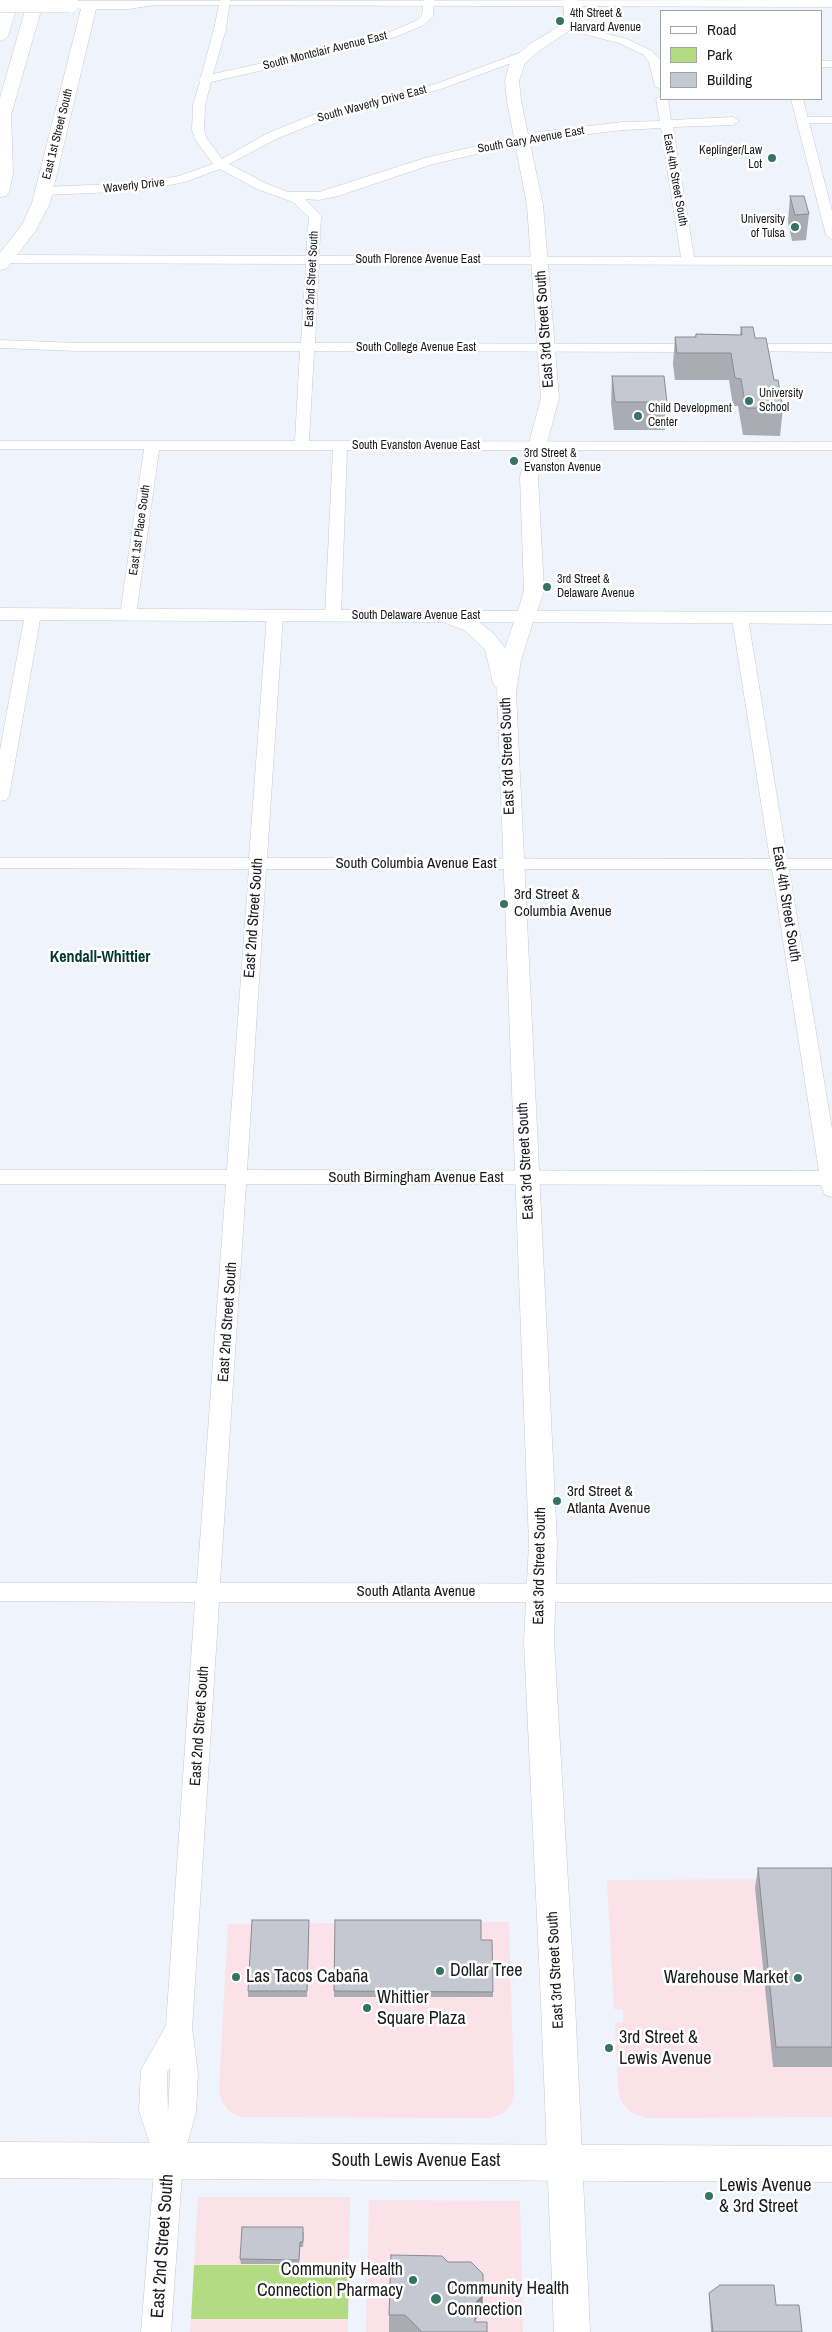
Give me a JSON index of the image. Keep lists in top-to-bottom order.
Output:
{
  "streets": {
    "main road": ["East 1st Street South", "South Lewis Avenue East"],
    "street": [
      "South Montclair Avenue East",
      "South Waverly Drive East",
      "South Gary Avenue East",
      "East 4th Street South",
      "Waverly Drive",
      "South Florence Avenue East",
      "East 2nd Street South",
      "East 3rd Street South",
      "South College Avenue East",
      "South Evanston Avenue East",
      "East 1st Place South",
      "South Delaware Avenue East",
      "South Columbia Avenue East",
      "South Birmingham Avenue East",
      "South Atlanta Avenue"
    ]
  },
  "crossings": [
    ["South Montclair Avenue East", "East 2nd Street South"],
    ["South Waverly Drive East", "Waverly Drive"],
    ["South Waverly Drive East", "East 2nd Street South"],
    ["South Waverly Drive East", "East 3rd Street South"],
    ["East 1st Street South", "Waverly Drive"],
    ["East 1st Street South", "South Florence Avenue East"],
    ["South Gary Avenue East", "East 4th Street South"],
    ["South Gary Avenue East", "East 2nd Street South"],
    ["South Gary Avenue East", "East 3rd Street South"],
    ["East 4th Street South", "South Florence Avenue East"],
    ["East 4th Street South", "South Delaware Avenue East"],
    ["East 4th Street South", "South Columbia Avenue East"],
    ["East 4th Street South", "South Birmingham Avenue East"],
    ["Waverly Drive", "East 2nd Street South"],
    ["South Florence Avenue East", "East 2nd Street South"],
    ["South Florence Avenue East", "East 3rd Street South"],
    ["East 2nd Street South", "South College Avenue East"],
    ["East 2nd Street South", "South Evanston Avenue East"],
    ["East 2nd Street South", "South Delaware Avenue East"],
    ["East 2nd Street South", "South Columbia Avenue East"],
    ["East 2nd Street South", "South Birmingham Avenue East"],
    ["East 2nd Street South", "South Atlanta Avenue"],
    ["East 2nd Street South", "South Lewis Avenue East"],
    ["East 3rd Street South", "South College Avenue East"],
    ["East 3rd Street South", "South Evanston Avenue East"],
    ["East 3rd Street South", "South Delaware Avenue East"],
    ["East 3rd Street South", "South Columbia Avenue East"],
    ["East 3rd Street South", "South Birmingham Avenue East"],
    ["East 3rd Street South", "South Atlanta Avenue"],
    ["East 3rd Street South", "South Lewis Avenue East"],
    ["South Evanston Avenue East", "East 1st Place South"],
    ["East 1st Place South", "South Delaware Avenue East"]
  ],
  "districts": ["Kendall-Whittier"],
  "places": [
    "4th Street & Harvard Avenue",
    "Keplinger/Law Lot",
    "University of Tulsa",
    "University School",
    "Child Development Center",
    "3rd Street & Evanston Avenue",
    "3rd Street & Delaware Avenue",
    "3rd Street & Columbia Avenue",
    "3rd Street & Atlanta Avenue",
    "Dollar Tree",
    "Las Tacos Cabaña",
    "Warehouse Market",
    "Whittier Square Plaza",
    "3rd Street & Lewis Avenue",
    "Lewis Avenue & 3rd Street",
    "Community Health Connection Pharmacy",
    "Community Health Connection"
  ],
  "legend": ["Road", "Park", "Building"]
}
